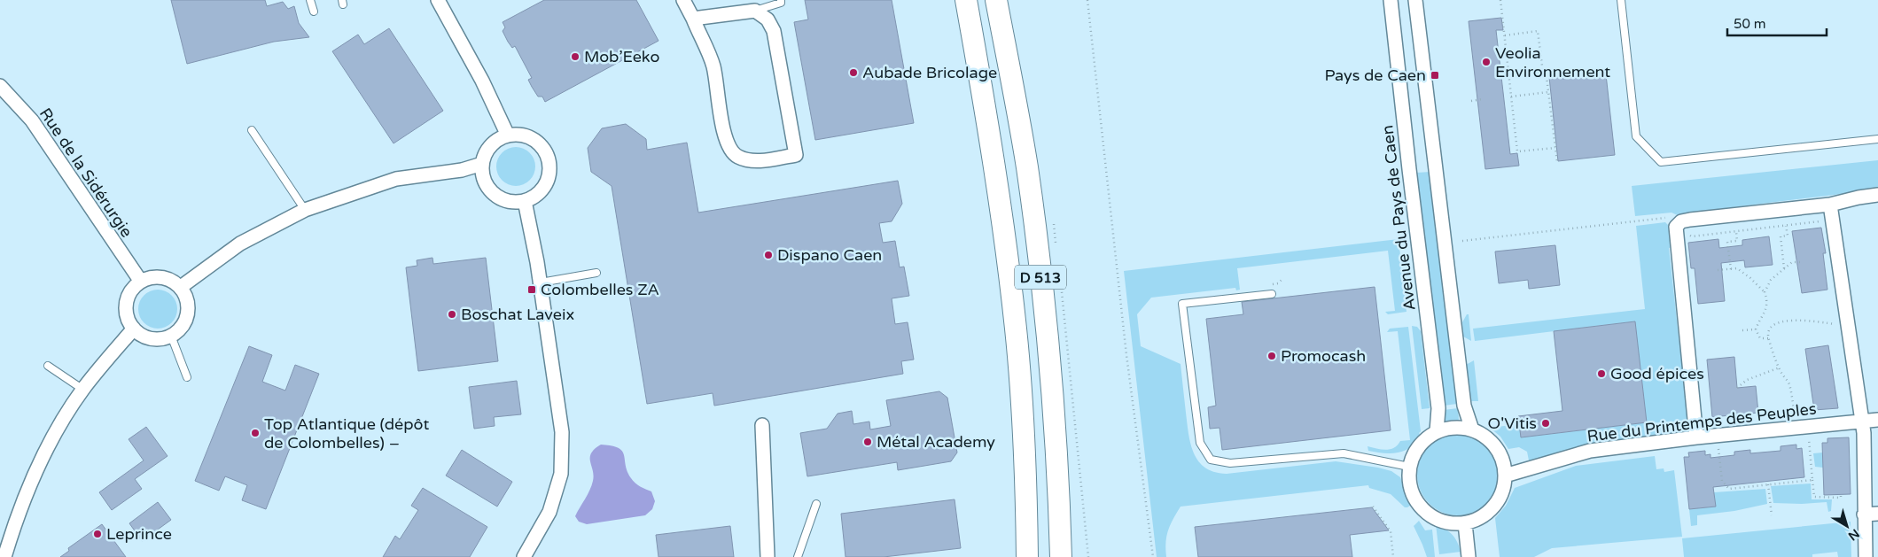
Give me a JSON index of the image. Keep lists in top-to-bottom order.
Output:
{
  "streets": {
    "main road": ["D 513"],
    "street": ["Rue de la Sidérurgie", "Avenue du Pays de Caen", "Rue du Printemps des Peuples"]
  },
  "crossings": [
    ["Avenue du Pays de Caen", "Rue du Printemps des Peuples"]
  ],
  "places": {
    "other": [
      "Mob’Eeko",
      "Veolia Environnement",
      "Aubade Bricolage",
      "Dispano Caen",
      "Boschat Laveix",
      "Promocash",
      "Good épices",
      "O'Vitis",
      "Top Atlantique (dépôt de Colombelles) –",
      "Métal Academy",
      "Leprince"
    ],
    "transit": ["Pays de Caen", "Colombelles ZA"]
  },
  "scale_bar": "50 m",
  "north": "bottom right"
}
